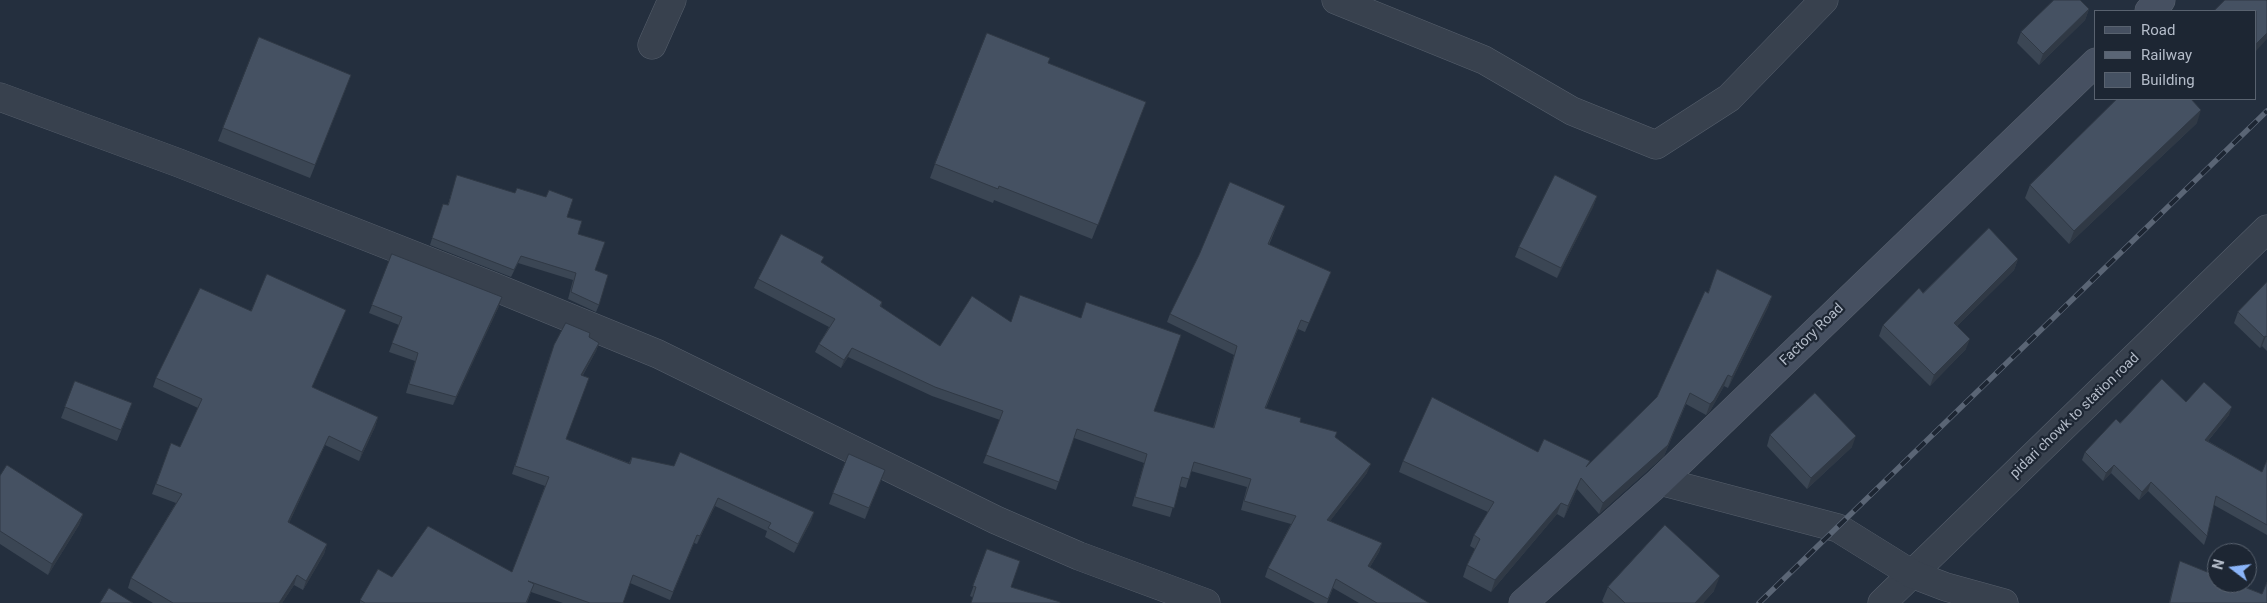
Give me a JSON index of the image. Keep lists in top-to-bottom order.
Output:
{
  "streets": {
    "main road": ["Factory Road"],
    "street": ["pidari chowk to station road"]
  },
  "legend": ["Road", "Railway", "Building"],
  "north": "left"
}
